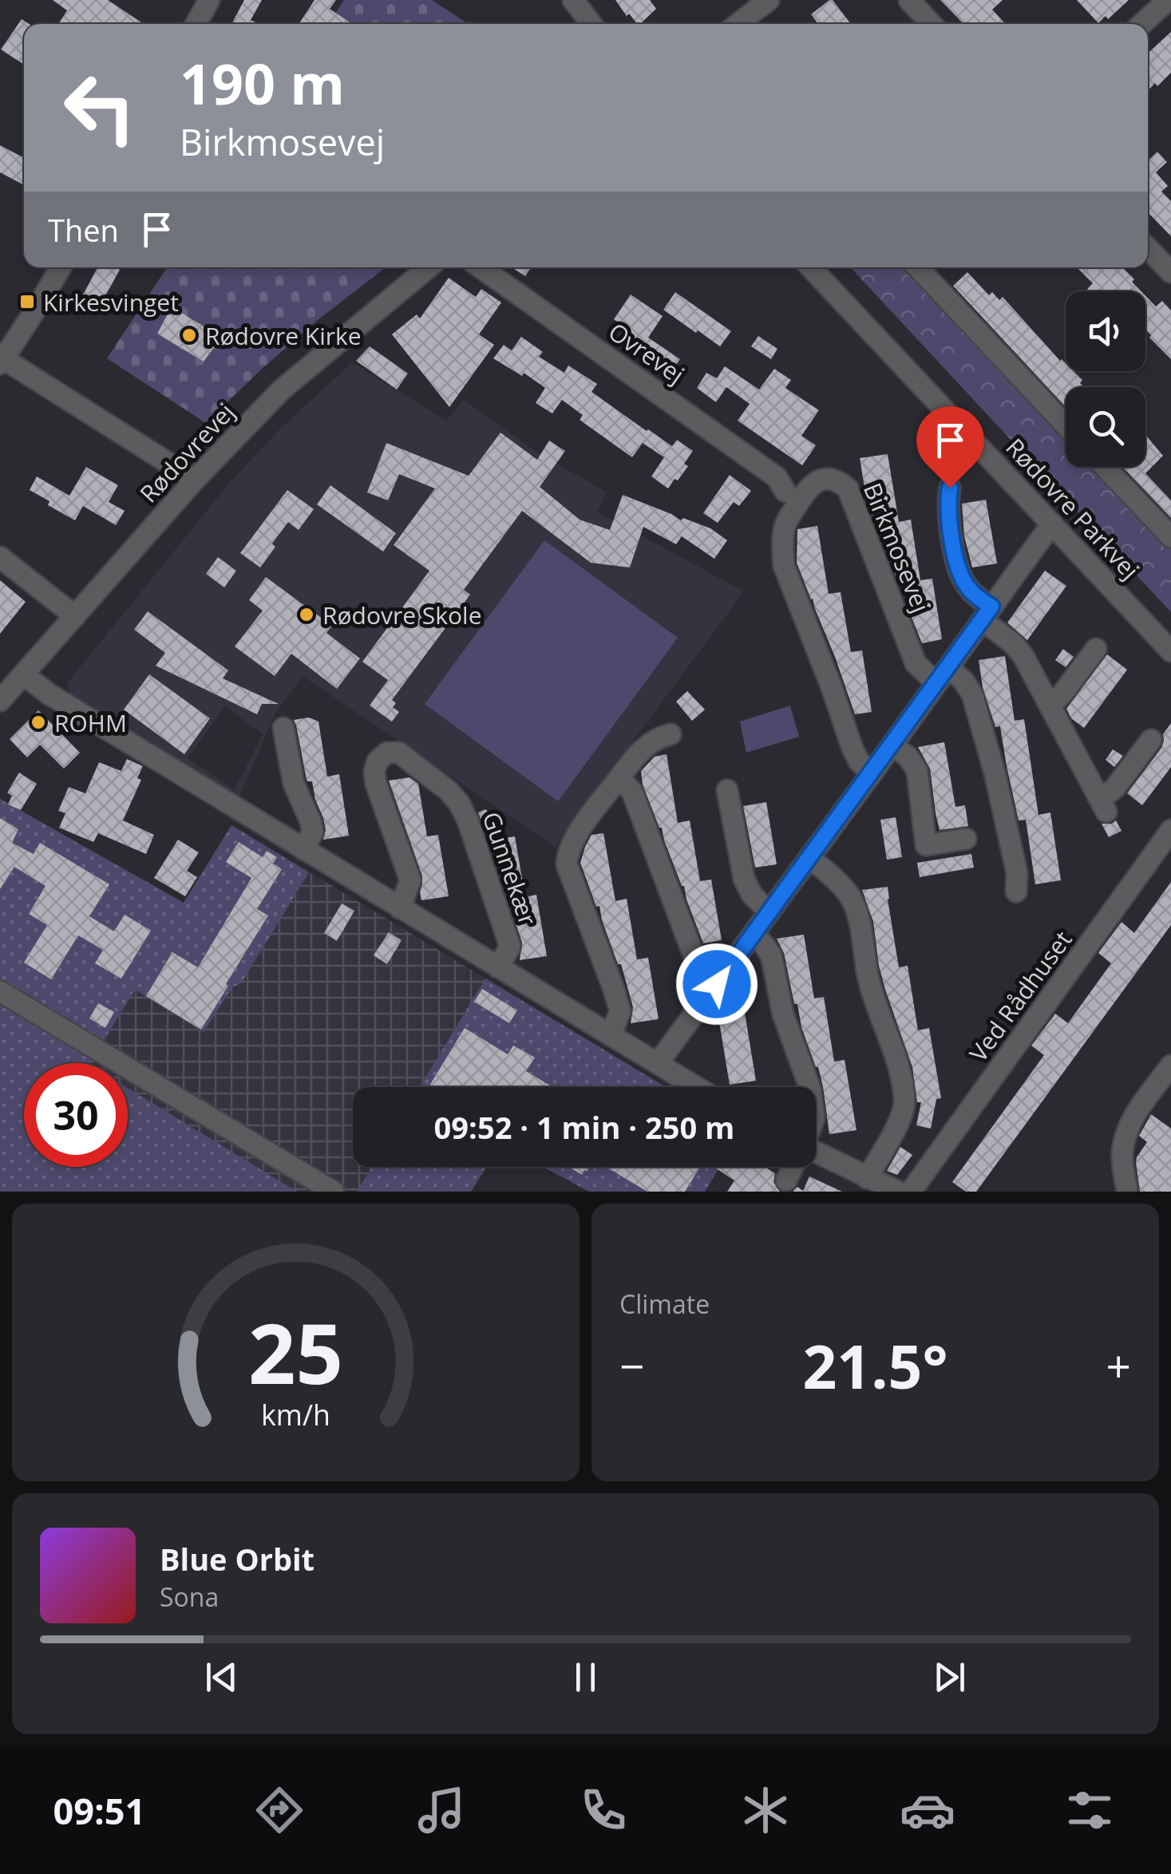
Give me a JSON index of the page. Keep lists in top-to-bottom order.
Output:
{
  "streets": {
    "street": [
      "Ovrevej",
      "Rødovrevej",
      "Rødovre Parkvej",
      "Birkmosevej",
      "Gunnekær",
      "Ved Rådhuset"
    ]
  },
  "places": {
    "transit": ["Kirkesvinget"],
    "other": ["Rødovre Kirke", "Rødovre Skole", "ROHM"]
  },
  "page": {
    "turn": ["190 m", "Birkmosevej"],
    "then": "Then",
    "limit": "30",
    "trip": "09:52 · 1 min · 250 m",
    "tile": "Climate",
    "heat": ["−", "21.5°", "+"],
    "song": ["Blue Orbit", "Sona"],
    "tabs": "09:51",
    "gauge": ["25", "km/h"]
  }
}
